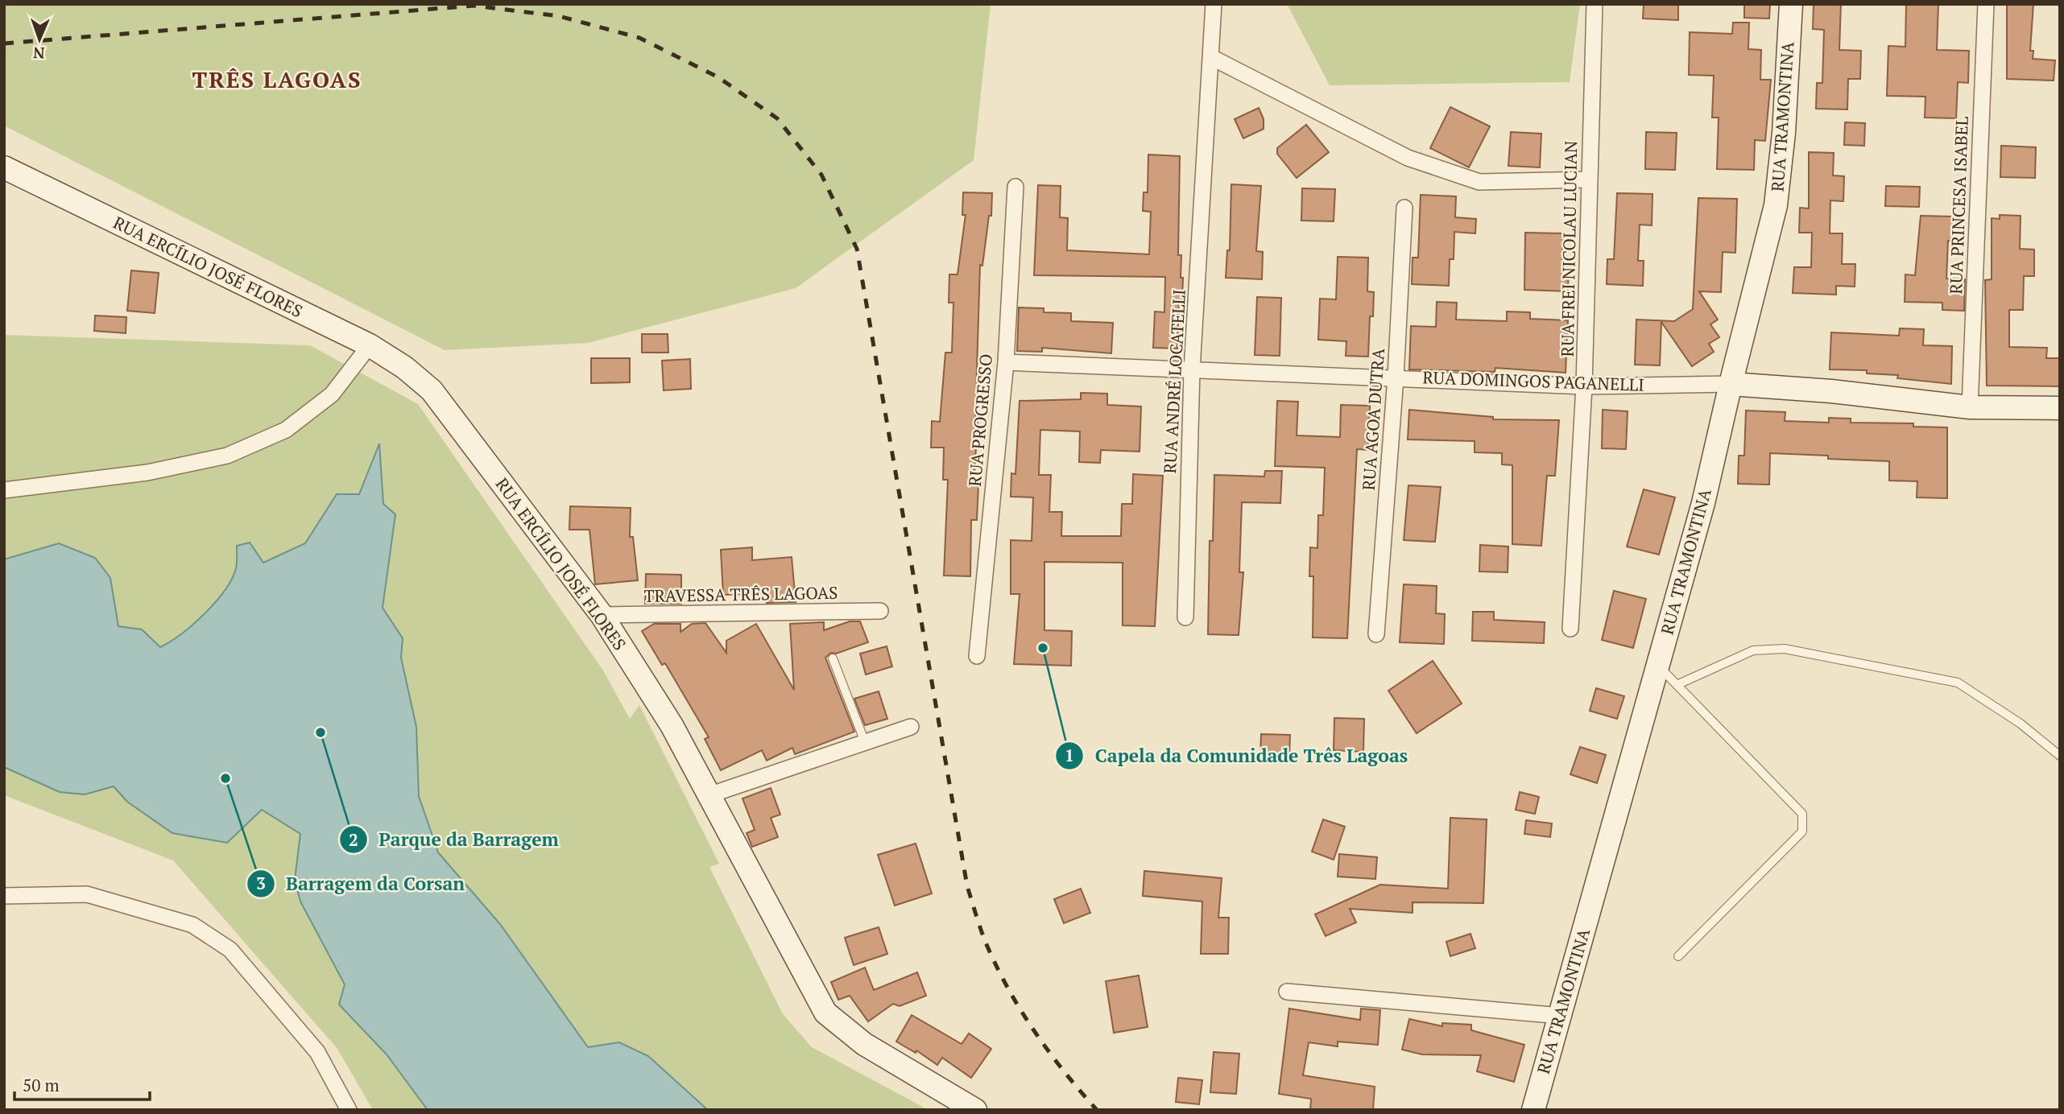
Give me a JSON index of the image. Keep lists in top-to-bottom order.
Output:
{
  "streets": {
    "street": [
      "RUA TRAMONTINA",
      "RUA PRINCESA ISABEL",
      "RUA FREI NICOLAU LUCIAN",
      "RUA ERCÍLIO JOSÉ FLORES",
      "RUA ANDRÉ LOCATELLI",
      "RUA DOMINGOS PAGANELLI",
      "RUA AGOA DUTRA",
      "RUA PROGRESSO",
      "TRAVESSA TRÊS LAGOAS"
    ]
  },
  "crossings": [
    ["RUA TRAMONTINA", "RUA DOMINGOS PAGANELLI"],
    ["RUA PRINCESA ISABEL", "RUA DOMINGOS PAGANELLI"],
    ["RUA FREI NICOLAU LUCIAN", "RUA DOMINGOS PAGANELLI"],
    ["RUA ERCÍLIO JOSÉ FLORES", "TRAVESSA TRÊS LAGOAS"],
    ["RUA ANDRÉ LOCATELLI", "RUA DOMINGOS PAGANELLI"],
    ["RUA DOMINGOS PAGANELLI", "RUA AGOA DUTRA"],
    ["RUA DOMINGOS PAGANELLI", "RUA PROGRESSO"]
  ],
  "districts": ["TRÊS LAGOAS"],
  "places": ["Capela da Comunidade Três Lagoas", "Parque da Barragem", "Barragem da Corsan"],
  "scale_bar": "50 m",
  "north": "bottom"
}
